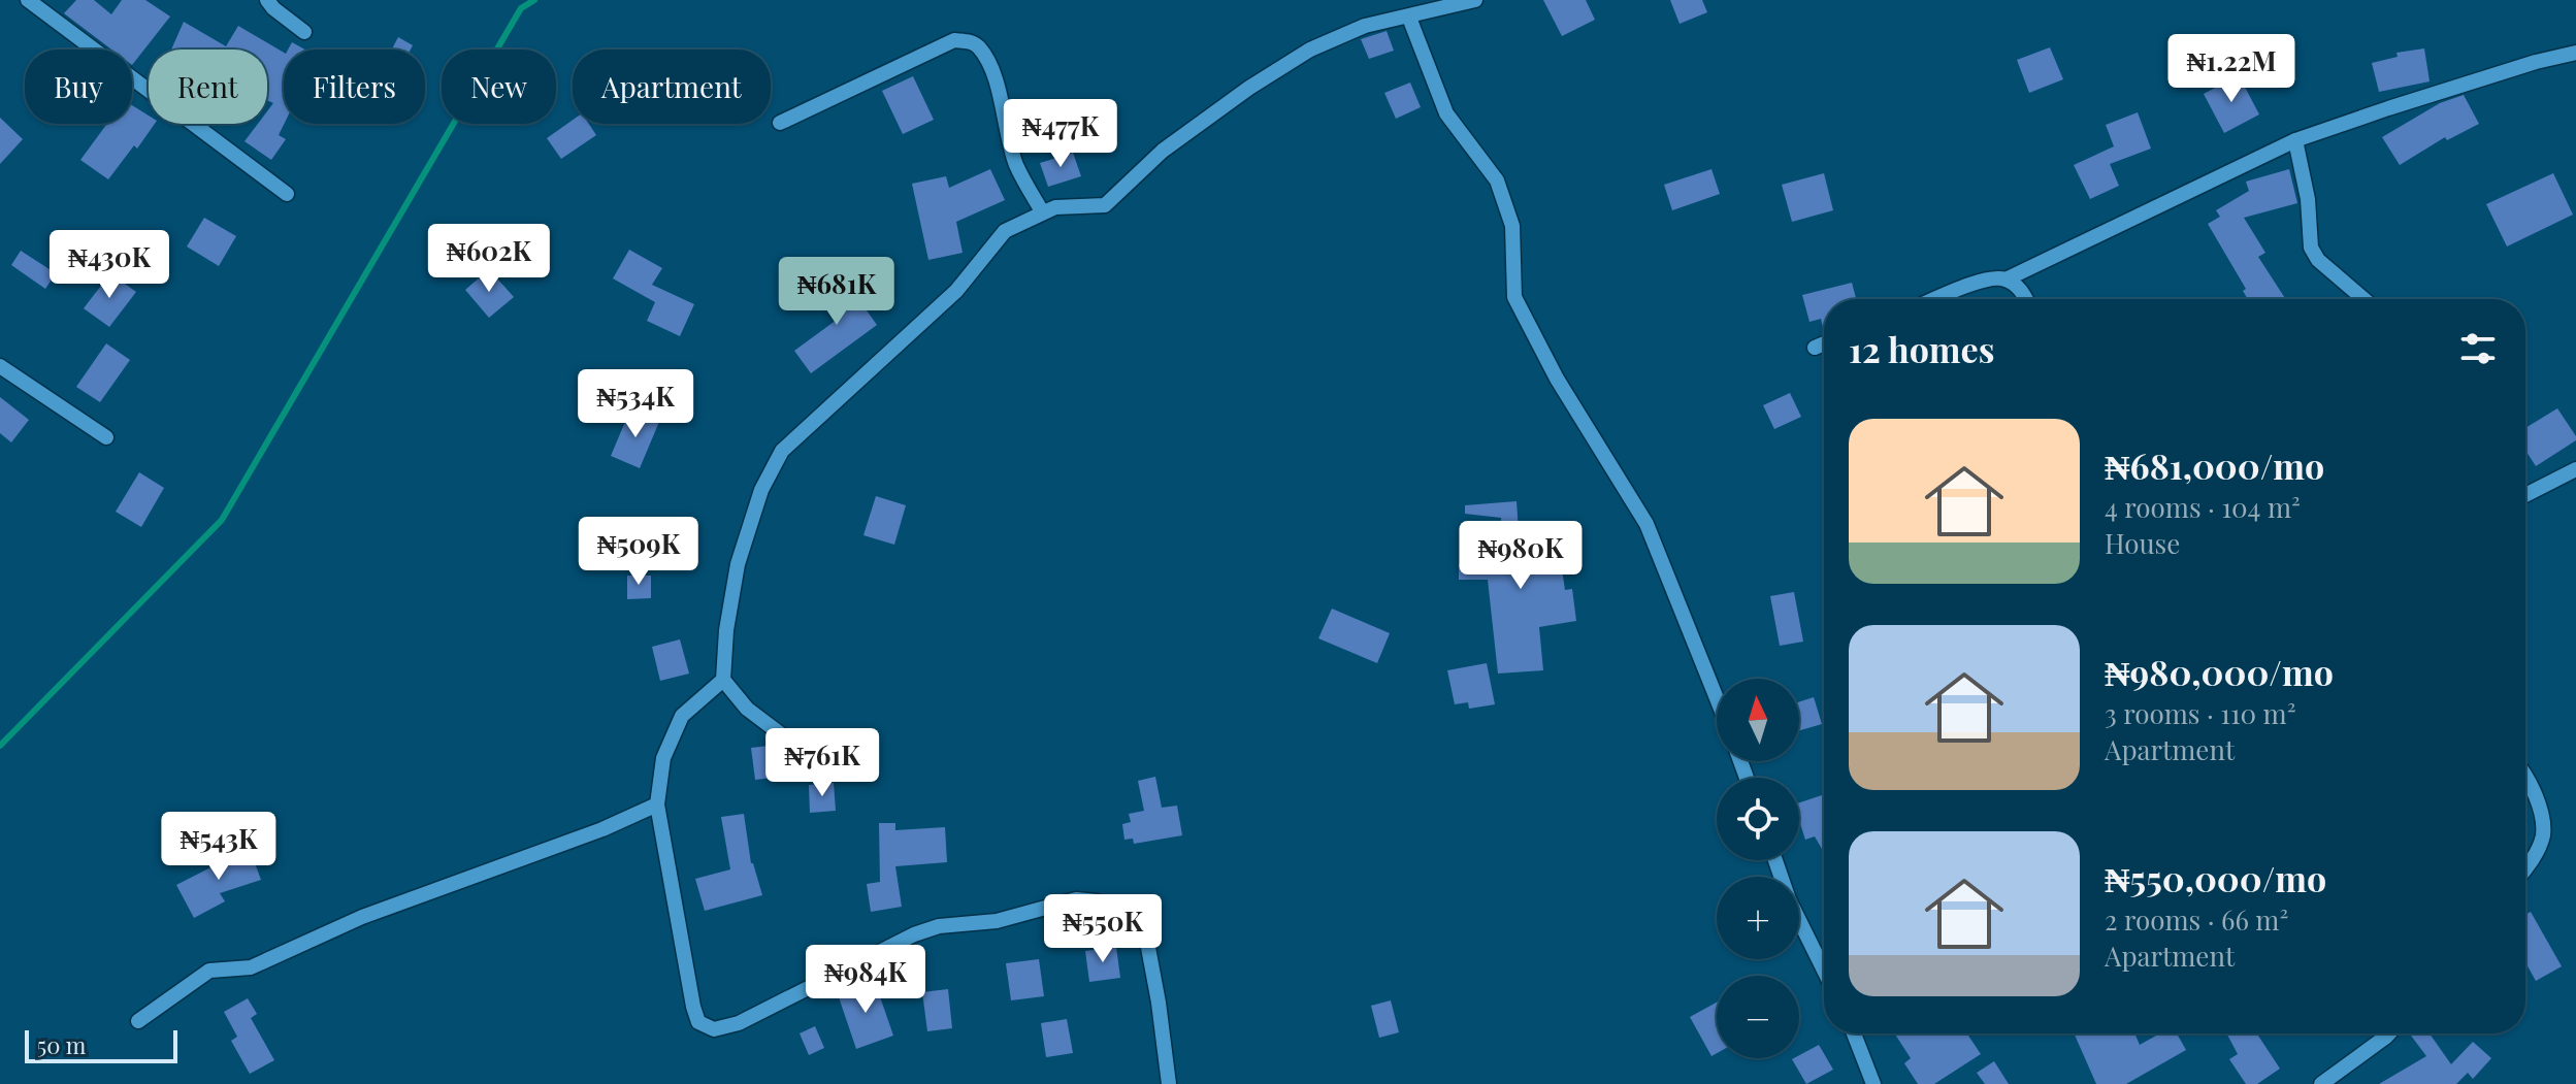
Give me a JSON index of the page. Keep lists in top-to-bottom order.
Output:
{
  "scale_bar": "50 m",
  "north": "top",
  "page": {
    "price": [
      "₦1.22M",
      "₦477K",
      "₦602K",
      "₦430K",
      "₦681K",
      "₦534K",
      "₦509K",
      "₦980K",
      "₦761K",
      "₦543K",
      "₦550K",
      "₦984K"
    ],
    "chip": [
      "Buy",
      "Rent",
      "Filters",
      "New",
      "Apartment"
    ],
    "heading": "12 homes",
    "list": [
      {
        "name": "₦681,000/mo",
        "note": "4 rooms · 104 m² · House"
      },
      {
        "name": "₦980,000/mo",
        "note": "3 rooms · 110 m² · Apartment"
      },
      {
        "name": "₦550,000/mo",
        "note": "2 rooms · 66 m² · Apartment"
      }
    ],
    "map_buttons": ["+", "−"],
    "scale": "50 m"
  }
}
